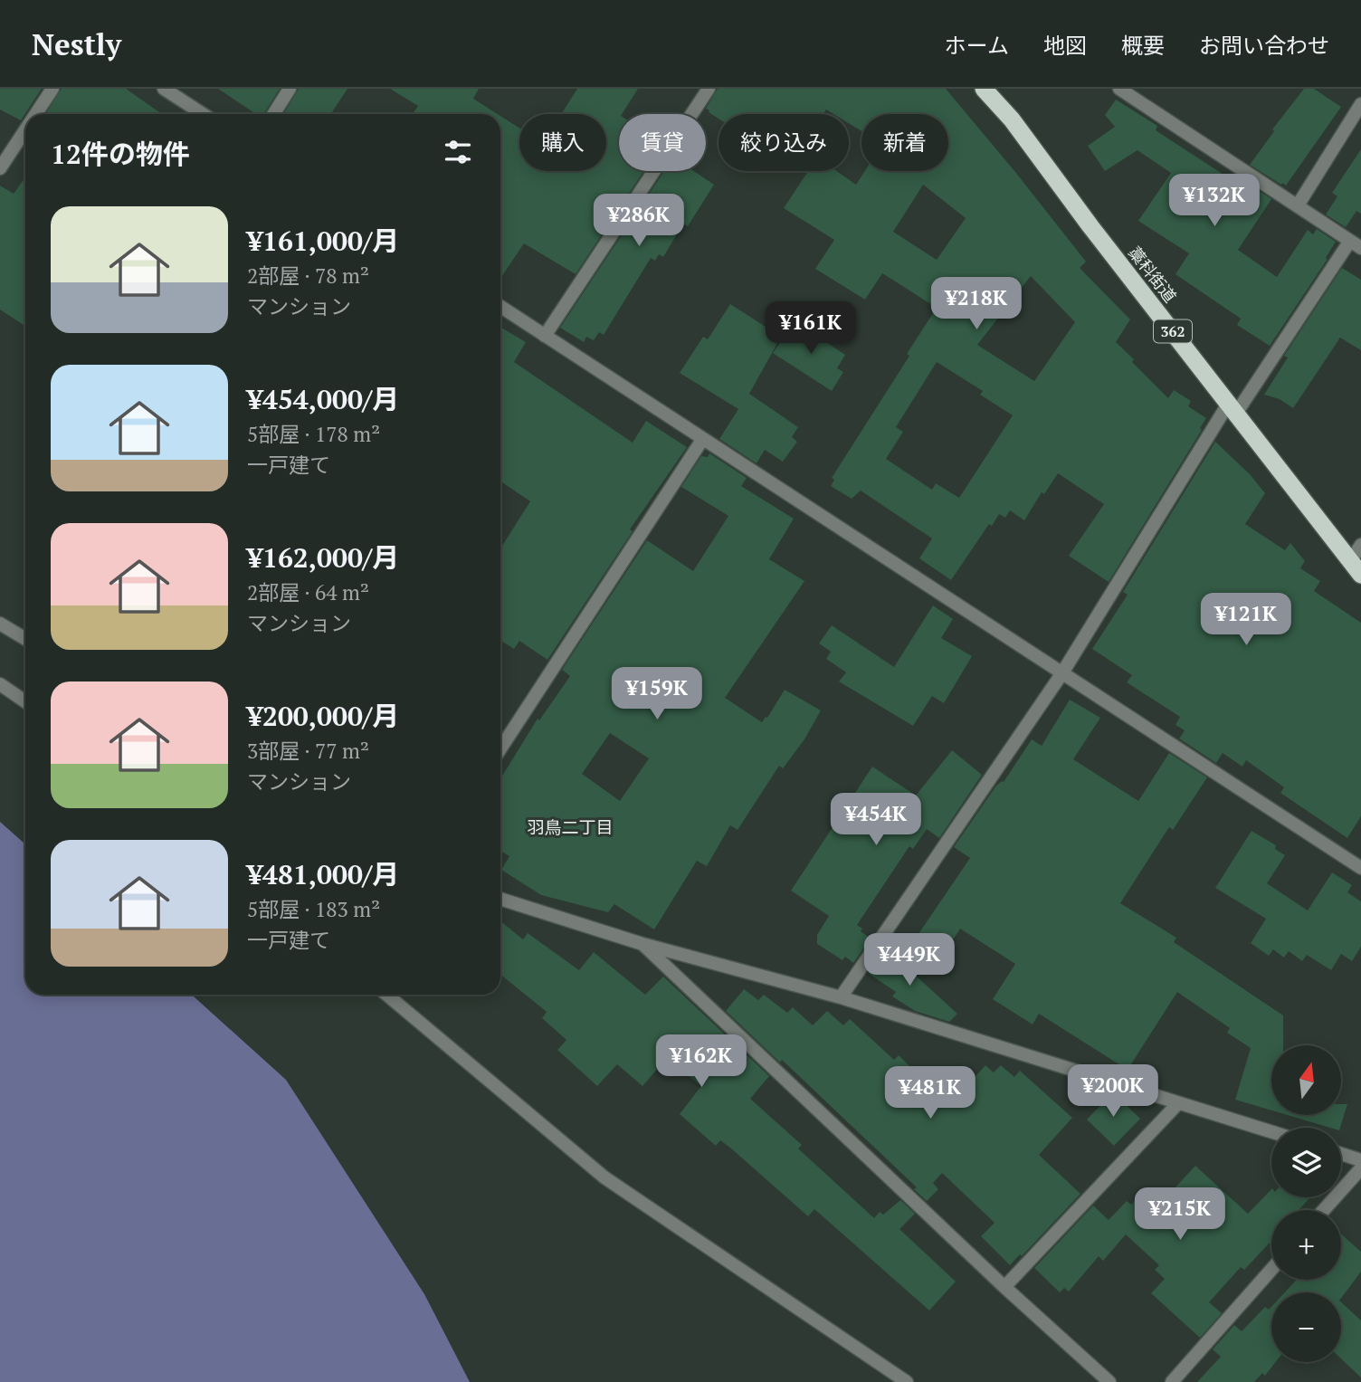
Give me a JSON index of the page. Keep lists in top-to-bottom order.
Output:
{
  "streets": {
    "highway": ["藁科街道", "362"]
  },
  "districts": ["羽鳥二丁目"],
  "north": "top",
  "page": {
    "header": "Nestly",
    "nav": [
      "ホーム",
      "地図",
      "概要",
      "お問い合わせ"
    ],
    "chip": [
      "購入",
      "賃貸",
      "絞り込み",
      "新着"
    ],
    "heading": "12件の物件",
    "price": [
      "¥132K",
      "¥286K",
      "¥218K",
      "¥161K",
      "¥121K",
      "¥159K",
      "¥454K",
      "¥449K",
      "¥162K",
      "¥200K",
      "¥481K",
      "¥215K"
    ],
    "list": [
      {
        "name": "¥161,000/月",
        "note": "2部屋 · 78 m² · マンション"
      },
      {
        "name": "¥454,000/月",
        "note": "5部屋 · 178 m² · 一戸建て"
      },
      {
        "name": "¥162,000/月",
        "note": "2部屋 · 64 m² · マンション"
      },
      {
        "name": "¥200,000/月",
        "note": "3部屋 · 77 m² · マンション"
      },
      {
        "name": "¥481,000/月",
        "note": "5部屋 · 183 m² · 一戸建て"
      }
    ],
    "map_buttons": ["+", "−"]
  }
}
